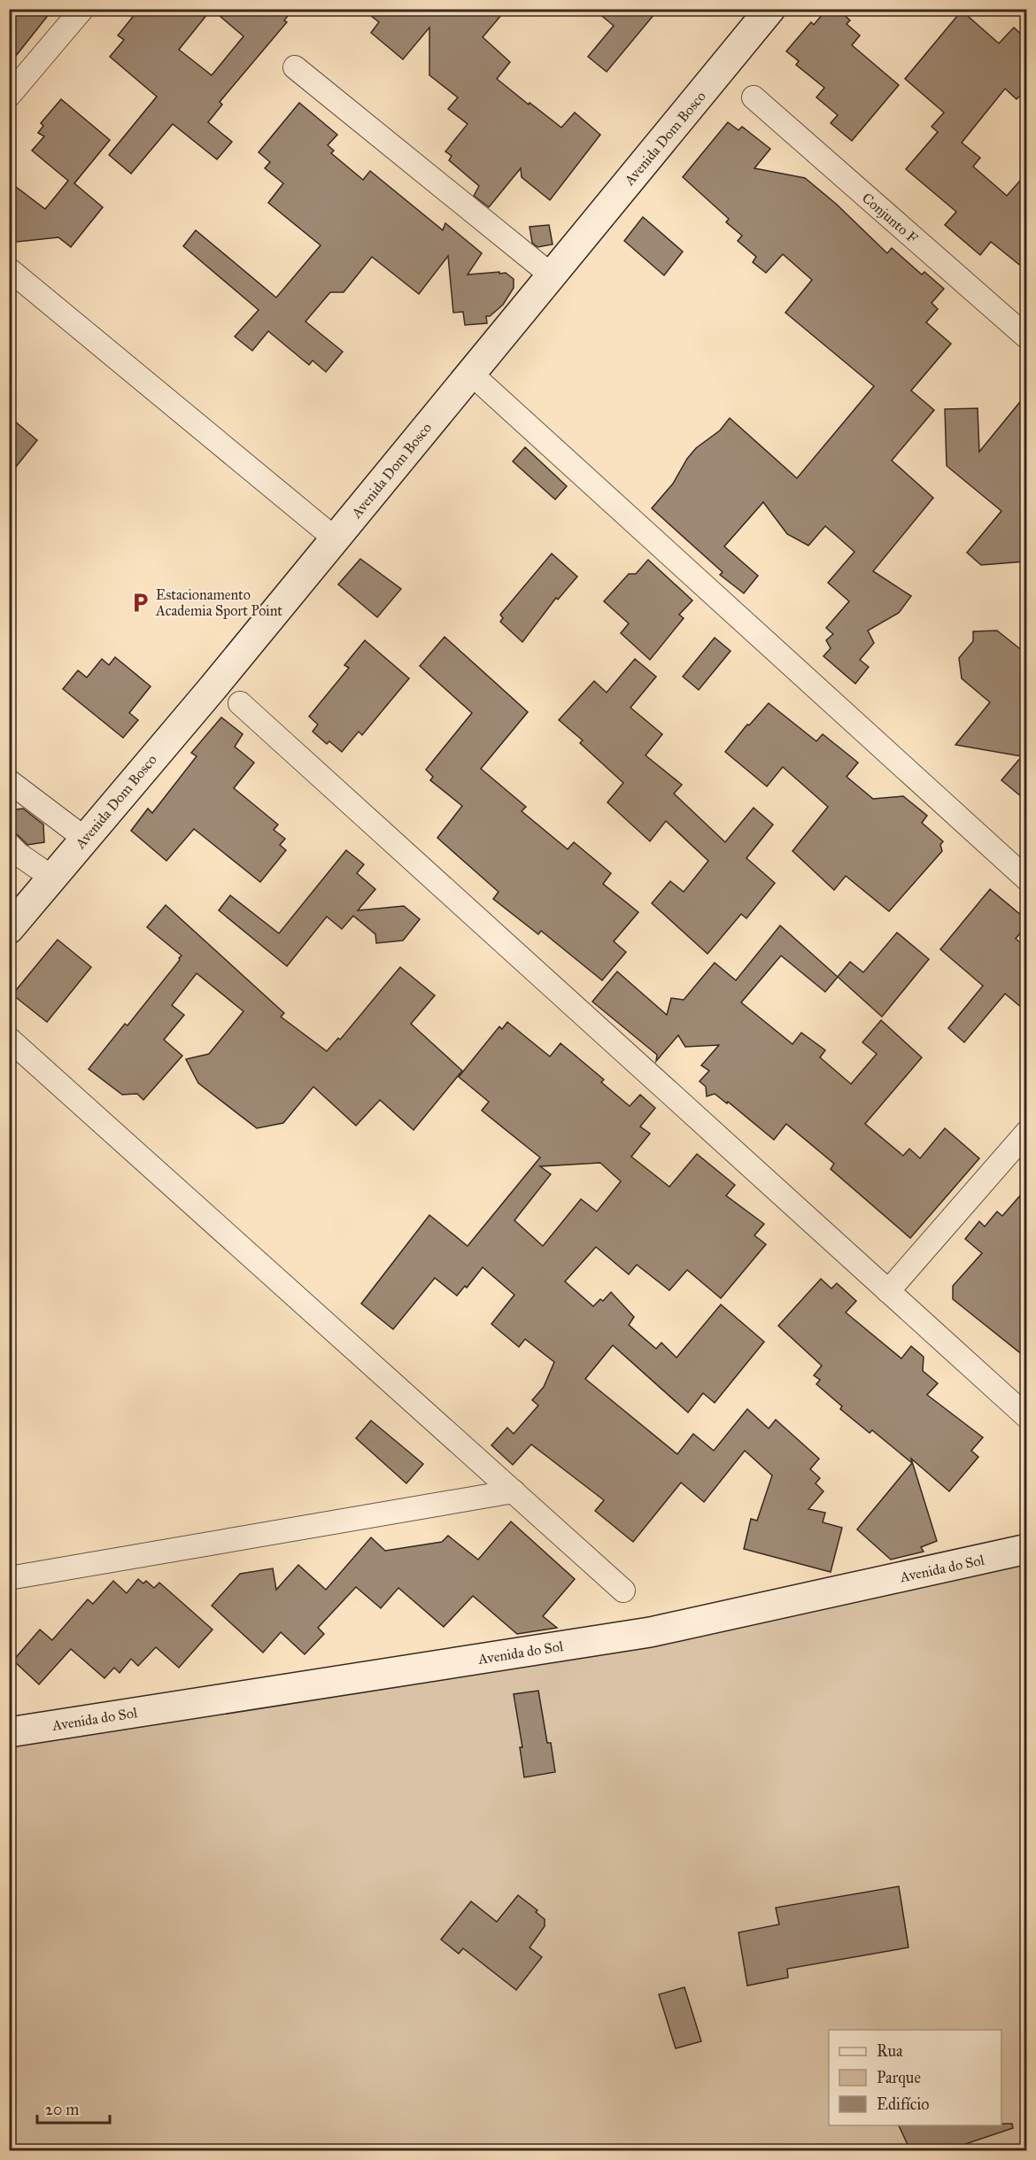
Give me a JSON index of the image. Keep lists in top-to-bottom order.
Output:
{
  "streets": {
    "street": ["Avenida Dom Bosco", "Conjunto F", "Avenida do Sol"]
  },
  "places": {
    "parking": ["Estacionamento Academia Sport Point"]
  },
  "legend": ["Rua", "Parque", "Edifício"],
  "scale_bar": "20 m"
}
